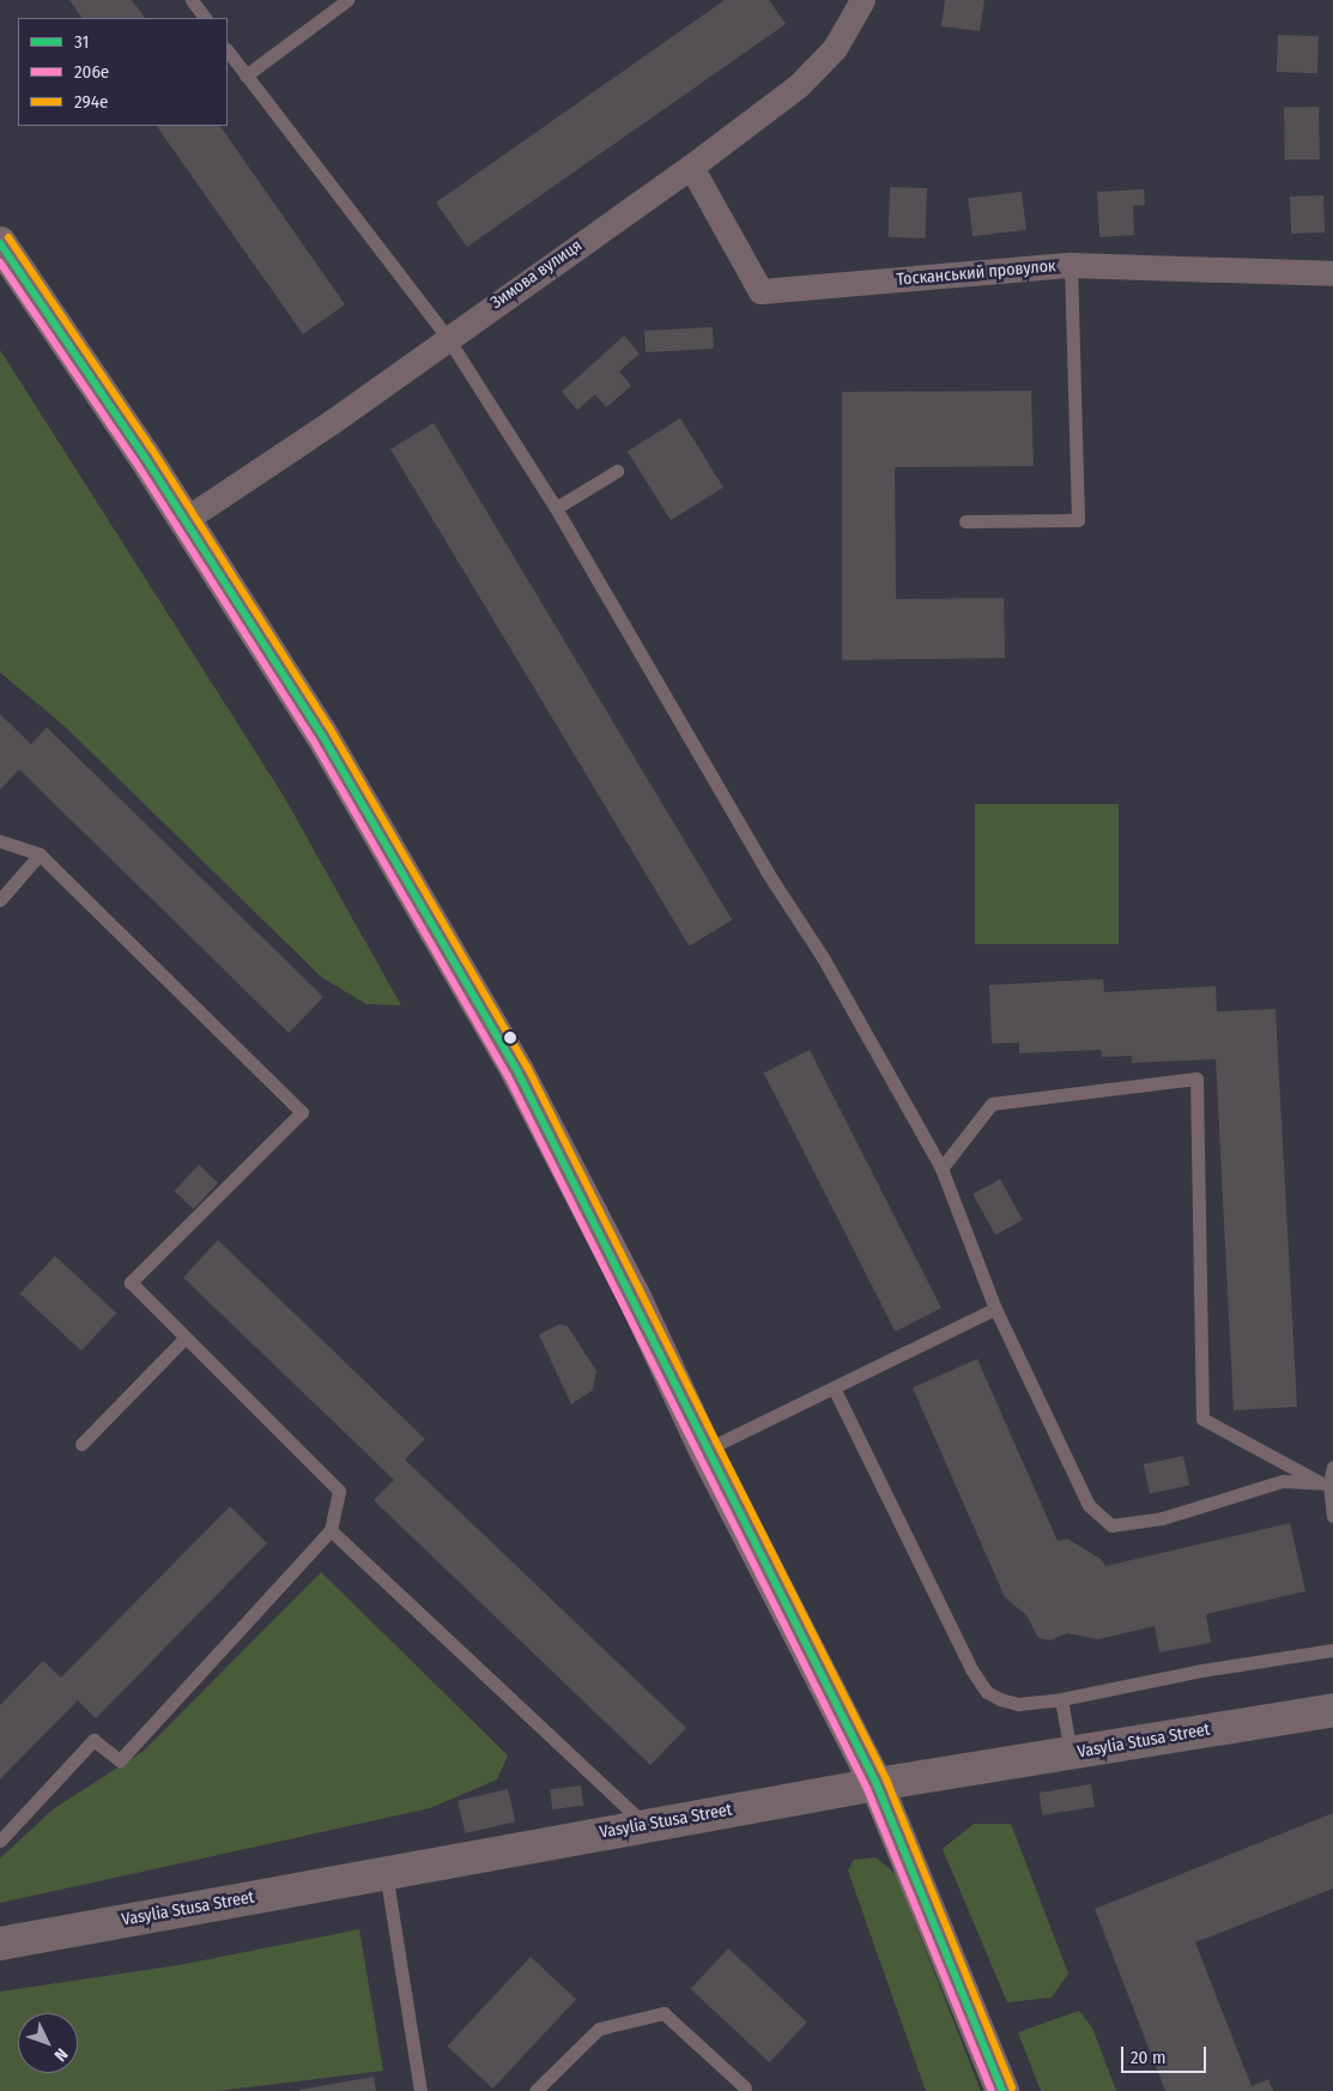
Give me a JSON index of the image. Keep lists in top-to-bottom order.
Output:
{
  "streets": {
    "street": ["Тосканський провулок", "Зимова вулиця", "Vasylia Stusa Street"]
  },
  "crossings": [
    ["Тосканський провулок", "Зимова вулиця"]
  ],
  "lines": ["transit line 294е", "transit line 31", "transit line 206е"],
  "legend": ["31", "206е", "294е"],
  "scale_bar": "20 m",
  "north": "bottom right"
}
